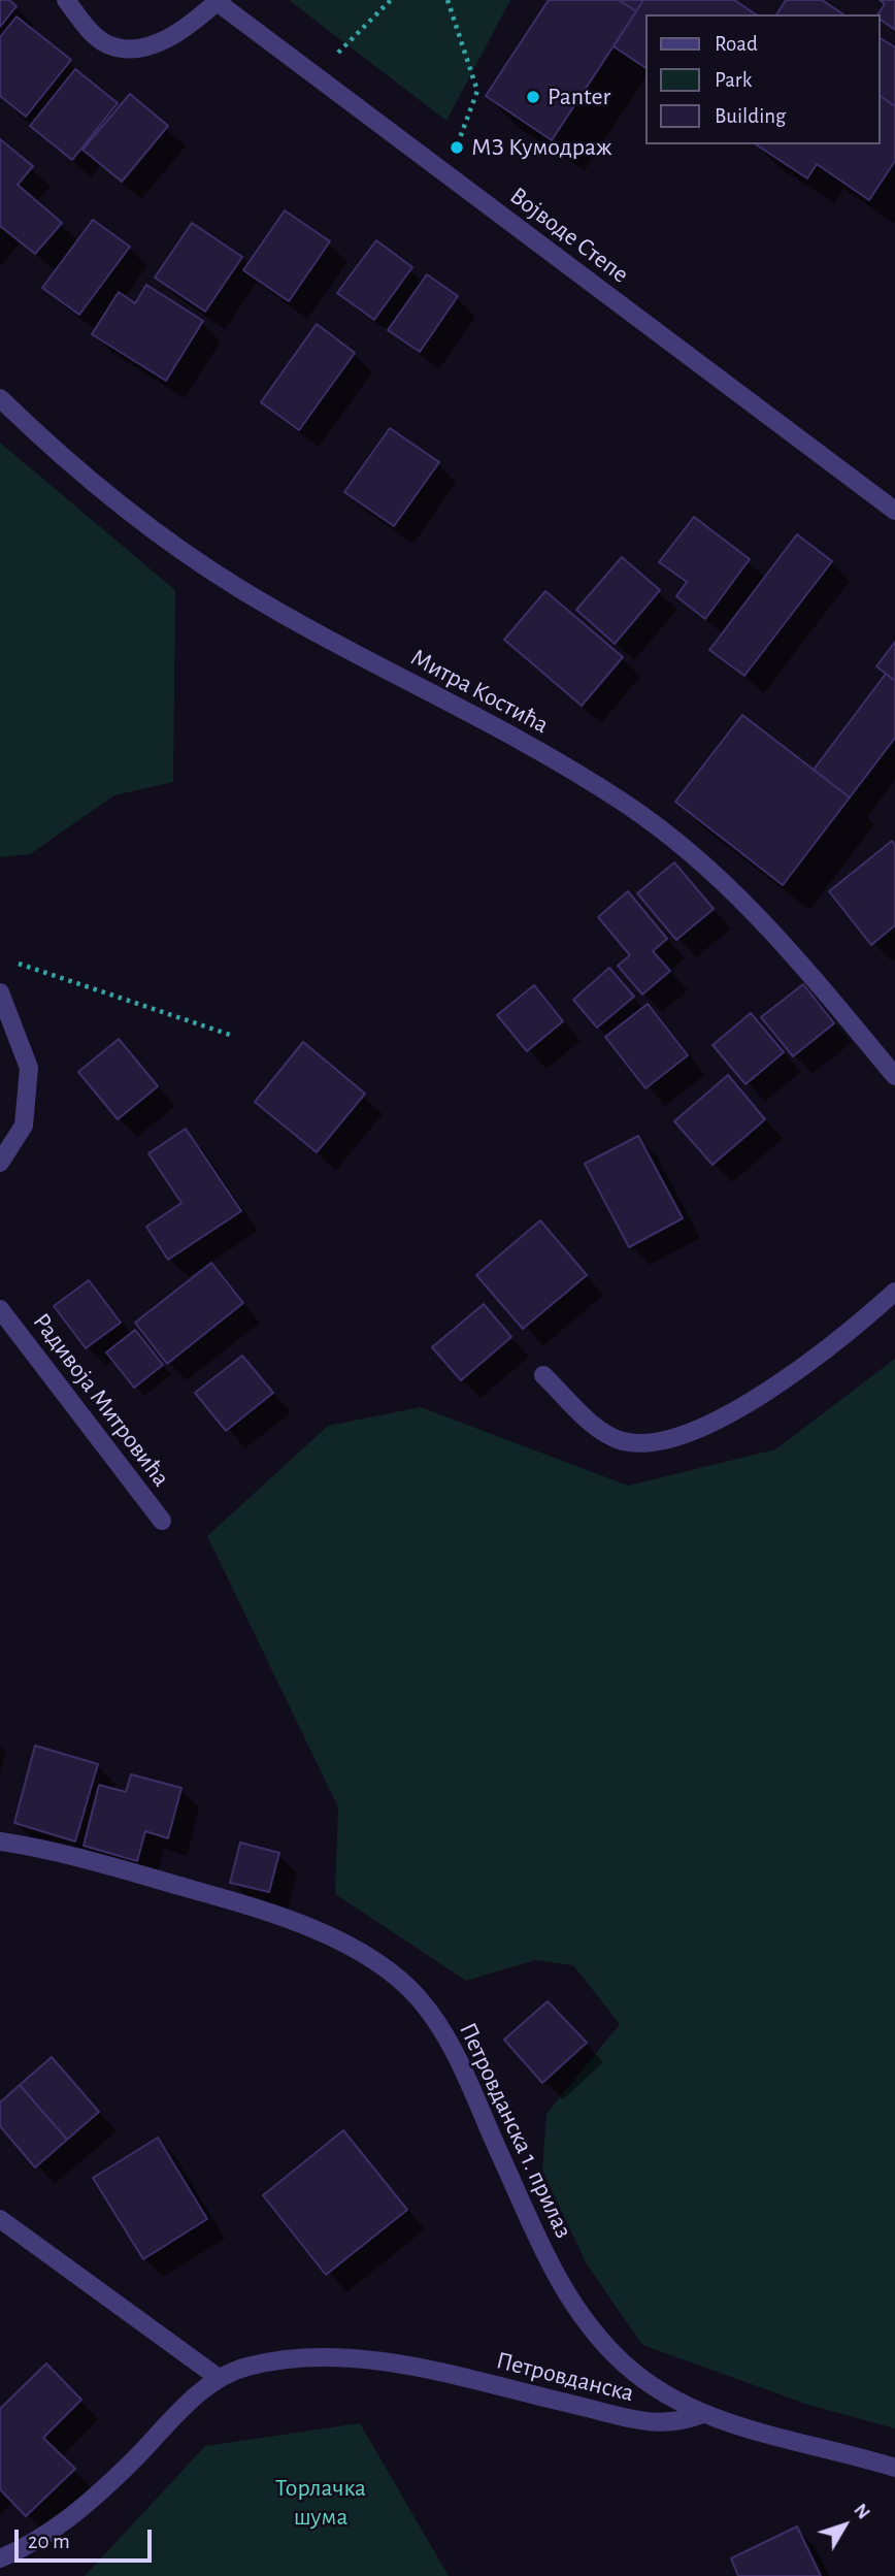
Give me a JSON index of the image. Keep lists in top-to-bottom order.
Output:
{
  "streets": {
    "street": [
      "Војводе Степе",
      "Митра Костића",
      "Радивоја Митровића",
      "Петровданска 1. прилаз",
      "Петровданска"
    ]
  },
  "crossings": [
    ["Петровданска 1. прилаз", "Петровданска"]
  ],
  "parks": ["Торлачка шума"],
  "places": ["Panter", "МЗ Кумодраж"],
  "legend": ["Road", "Park", "Building"],
  "scale_bar": "20 m",
  "north": "top right"
}
